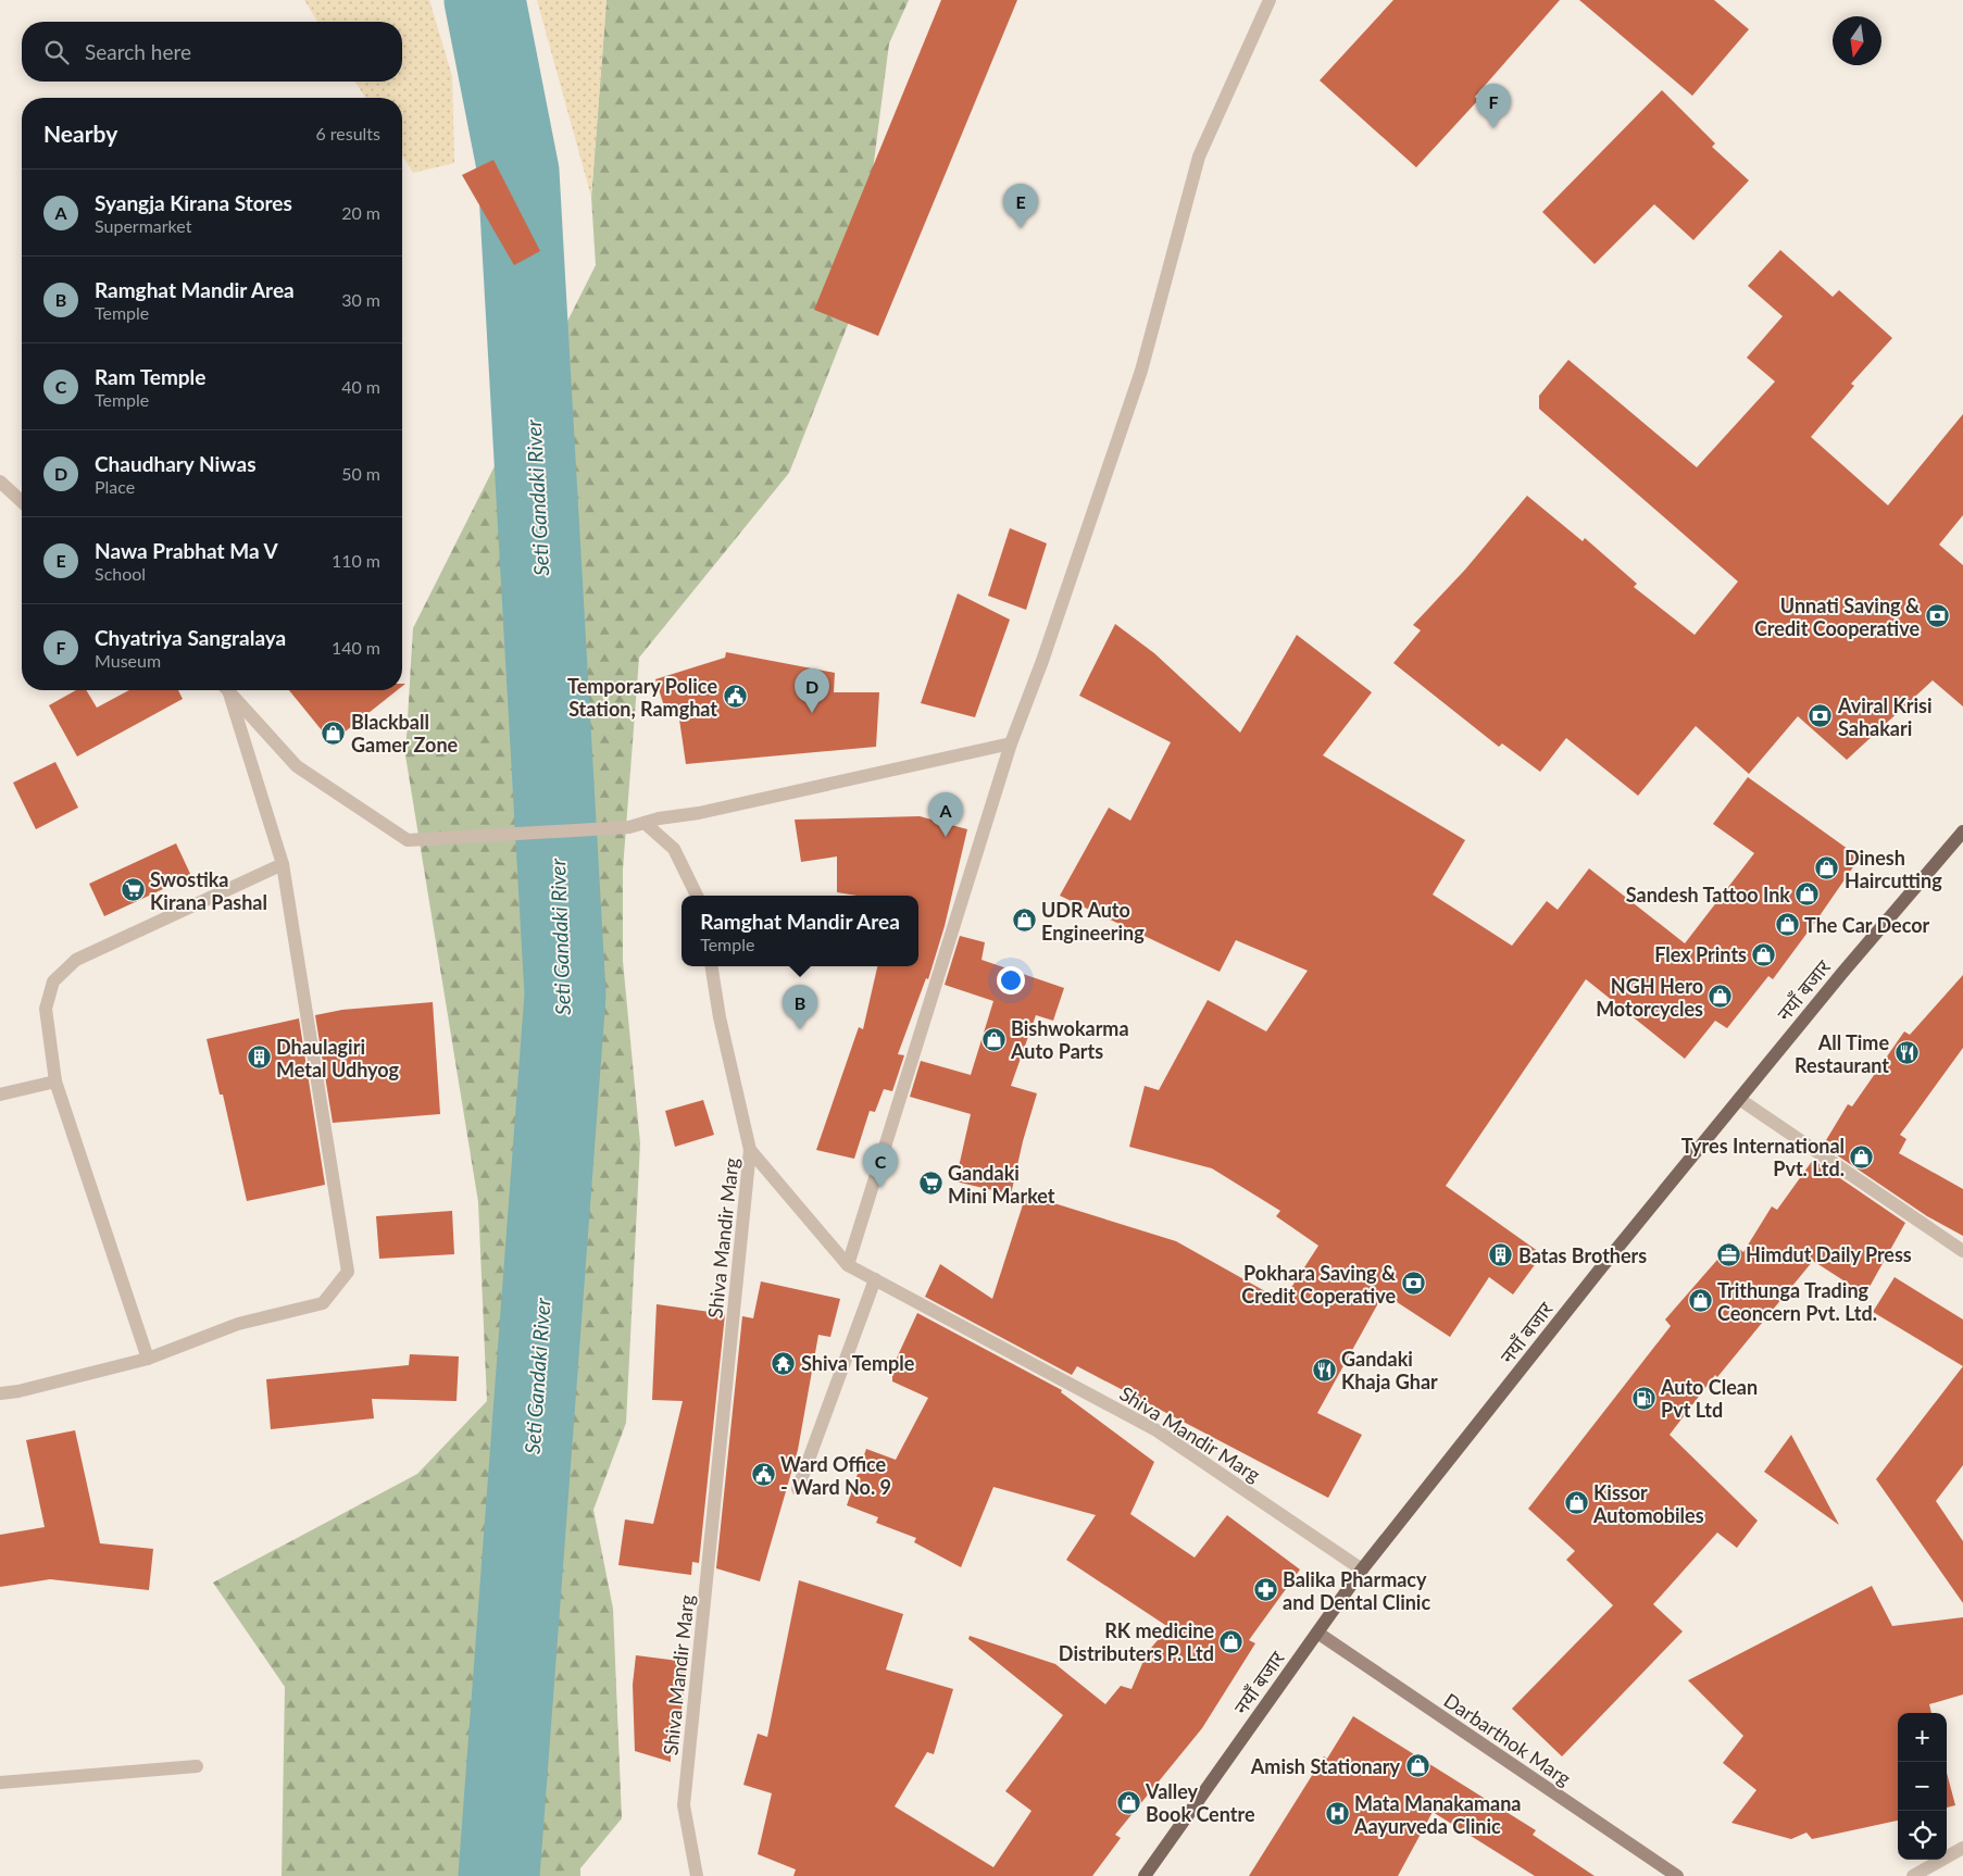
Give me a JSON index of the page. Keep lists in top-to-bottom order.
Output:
{
  "streets": {
    "main road": ["नयाँ बजार", "Darbarthok Marg"],
    "street": ["Shiva Mandir Marg"]
  },
  "crossings": [
    ["नयाँ बजार", "Shiva Mandir Marg"],
    ["नयाँ बजार", "Darbarthok Marg"]
  ],
  "water": ["Seti Gandaki River"],
  "places": {
    "bank": ["Unnati Saving & Credit Cooperative", "Aviral Krisi Sahakari", "Pokhara Saving & Credit Coperative"],
    "public building": ["Temporary Police Station, Ramghat", "Ward Office - Ward No. 9"],
    "shop": [
      "Blackball Gamer Zone",
      "Dinesh Haircutting",
      "Sandesh Tattoo Ink",
      "UDR Auto Engineering",
      "The Car Decor",
      "Flex Prints",
      "NGH Hero Motorcycles",
      "Bishwokarma Auto Parts",
      "Tyres International Pvt. Ltd.",
      "Trithunga Trading Ceoncern Pvt. Ltd.",
      "Kissor Automobiles",
      "RK medicine Distributers P. Ltd",
      "Amish Stationary",
      "Valley Book Centre"
    ],
    "supermarket": ["Swostika Kirana Pashal", "Gandaki Mini Market"],
    "restaurant": ["All Time Restaurant", "Gandaki Khaja Ghar"],
    "building": ["Dhaulagiri Metal Udhyog", "Batas Brothers"],
    "office": ["Himdut Daily Press"],
    "temple": ["Shiva Temple"],
    "fuel station": ["Auto Clean Pvt Ltd"],
    "pharmacy": ["Balika Pharmacy and Dental Clinic"],
    "hospital": ["Mata Manakamana Aayurveda Clinic"]
  },
  "north": "bottom",
  "page": {
    "search": "Search here",
    "pins": [
      "F",
      "E",
      "D",
      "A",
      "B",
      "C"
    ],
    "heading": ["Nearby", "6 results"],
    "list": [
      {
        "mark": "A",
        "name": "Syangja Kirana Stores",
        "note": "Supermarket",
        "value": "20 m"
      },
      {
        "mark": "B",
        "name": "Ramghat Mandir Area",
        "note": "Temple",
        "value": "30 m"
      },
      {
        "mark": "C",
        "name": "Ram Temple",
        "note": "Temple",
        "value": "40 m"
      },
      {
        "mark": "D",
        "name": "Chaudhary Niwas",
        "note": "Place",
        "value": "50 m"
      },
      {
        "mark": "E",
        "name": "Nawa Prabhat Ma V",
        "note": "School",
        "value": "110 m"
      },
      {
        "mark": "F",
        "name": "Chyatriya Sangralaya",
        "note": "Museum",
        "value": "140 m"
      }
    ],
    "popup": ["Ramghat Mandir Area", "Temple"],
    "map_buttons": ["+", "−"]
  }
}
